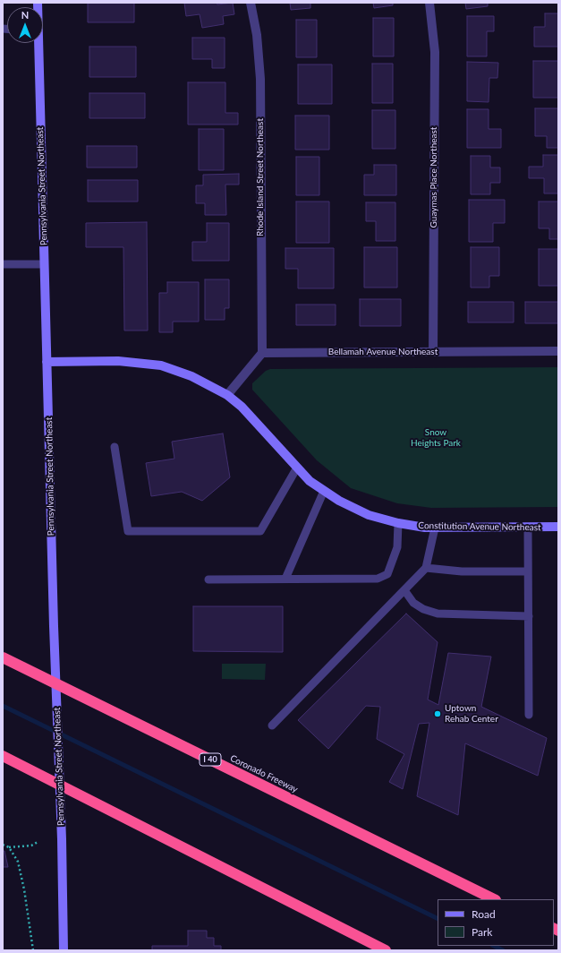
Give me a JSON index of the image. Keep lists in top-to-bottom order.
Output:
{
  "streets": {
    "highway": ["I 40", "Coronado Freeway"],
    "street": [
      "Rhode Island Street Northeast",
      "Guaymas Place Northeast",
      "Pennsylvania Street Northeast",
      "Bellamah Avenue Northeast",
      "Constitution Avenue Northeast"
    ]
  },
  "crossings": [
    ["Rhode Island Street Northeast", "Bellamah Avenue Northeast"],
    ["Guaymas Place Northeast", "Bellamah Avenue Northeast"],
    ["Pennsylvania Street Northeast", "Constitution Avenue Northeast"]
  ],
  "parks": ["Snow Heights Park"],
  "places": ["Uptown Rehab Center"],
  "legend": ["Road", "Park"],
  "north": "top"
}
